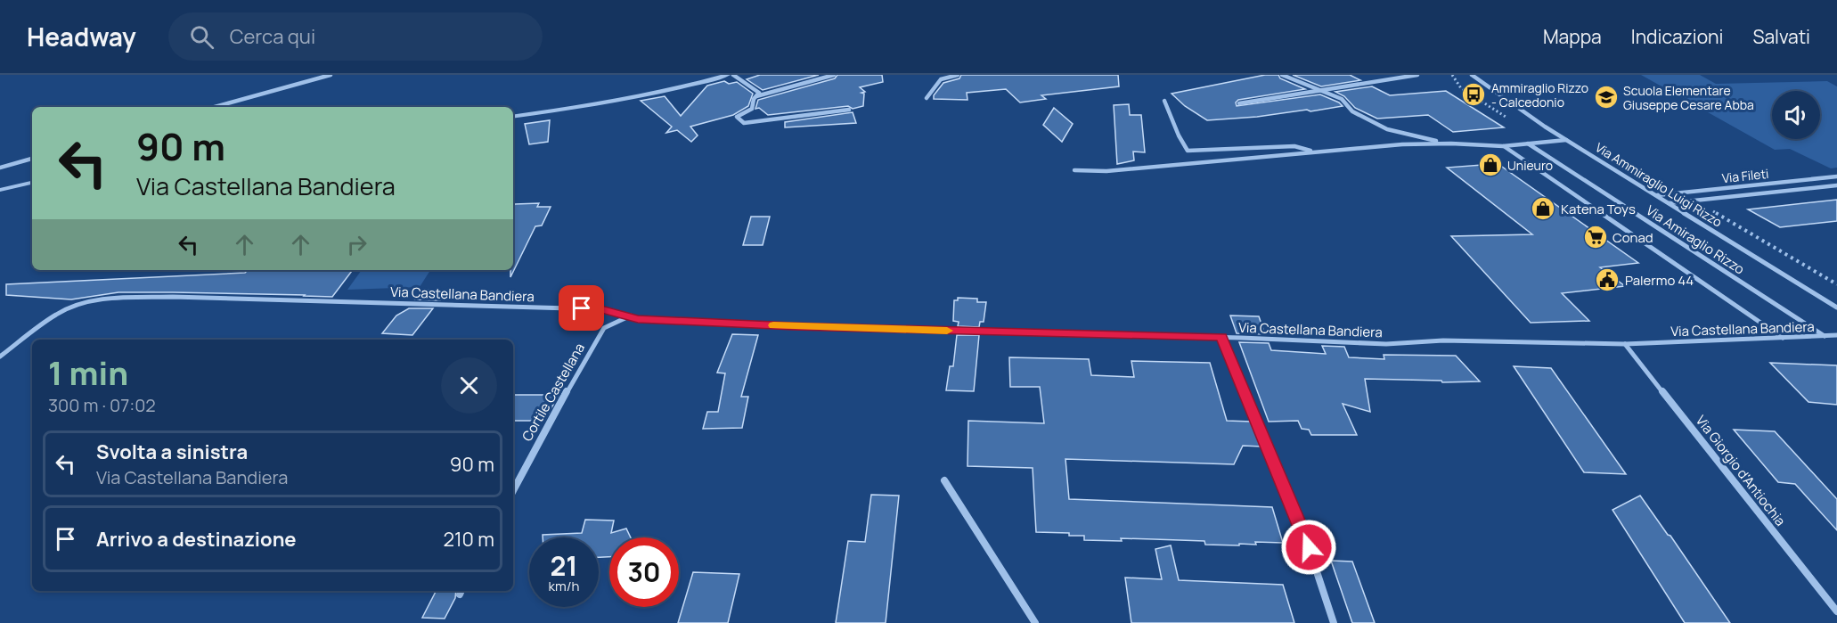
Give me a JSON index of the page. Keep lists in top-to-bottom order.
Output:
{
  "streets": {
    "street": [
      "Via Fileti",
      "Via Ammiraglio Luigi Rizzo",
      "Via Amiraglio Rizzo",
      "Via Castellana Bandiera",
      "Cortile Castellana",
      "Via Giorgio d'Antiochia"
    ]
  },
  "crossings": [
    ["Via Fileti", "Via Ammiraglio Luigi Rizzo"],
    ["Via Amiraglio Rizzo", "Via Castellana Bandiera"],
    ["Via Castellana Bandiera", "Cortile Castellana"],
    ["Via Castellana Bandiera", "Via Giorgio d'Antiochia"]
  ],
  "places": {
    "bus stop": ["Ammiraglio Rizzo - Calcedonio"],
    "school or university": ["Scuola Elementare Giuseppe Cesare Abba"],
    "shop": ["Unieuro", "Katena Toys"],
    "supermarket": ["Conad"],
    "public building": ["Palermo 44"]
  },
  "page": {
    "header": "Headway",
    "search": "Cerca qui",
    "nav": ["Mappa", "Indicazioni", "Salvati"],
    "turn": ["90 m", "Via Castellana Bandiera"],
    "heading": ["1 min", "300 m · 07:02"],
    "list": [
      {
        "name": "Svolta a sinistra",
        "note": "Via Castellana Bandiera",
        "value": "90 m"
      },
      {
        "name": "Arrivo a destinazione",
        "value": "210 m"
      }
    ],
    "speed": "21 km/h",
    "limit": "30"
  }
}
